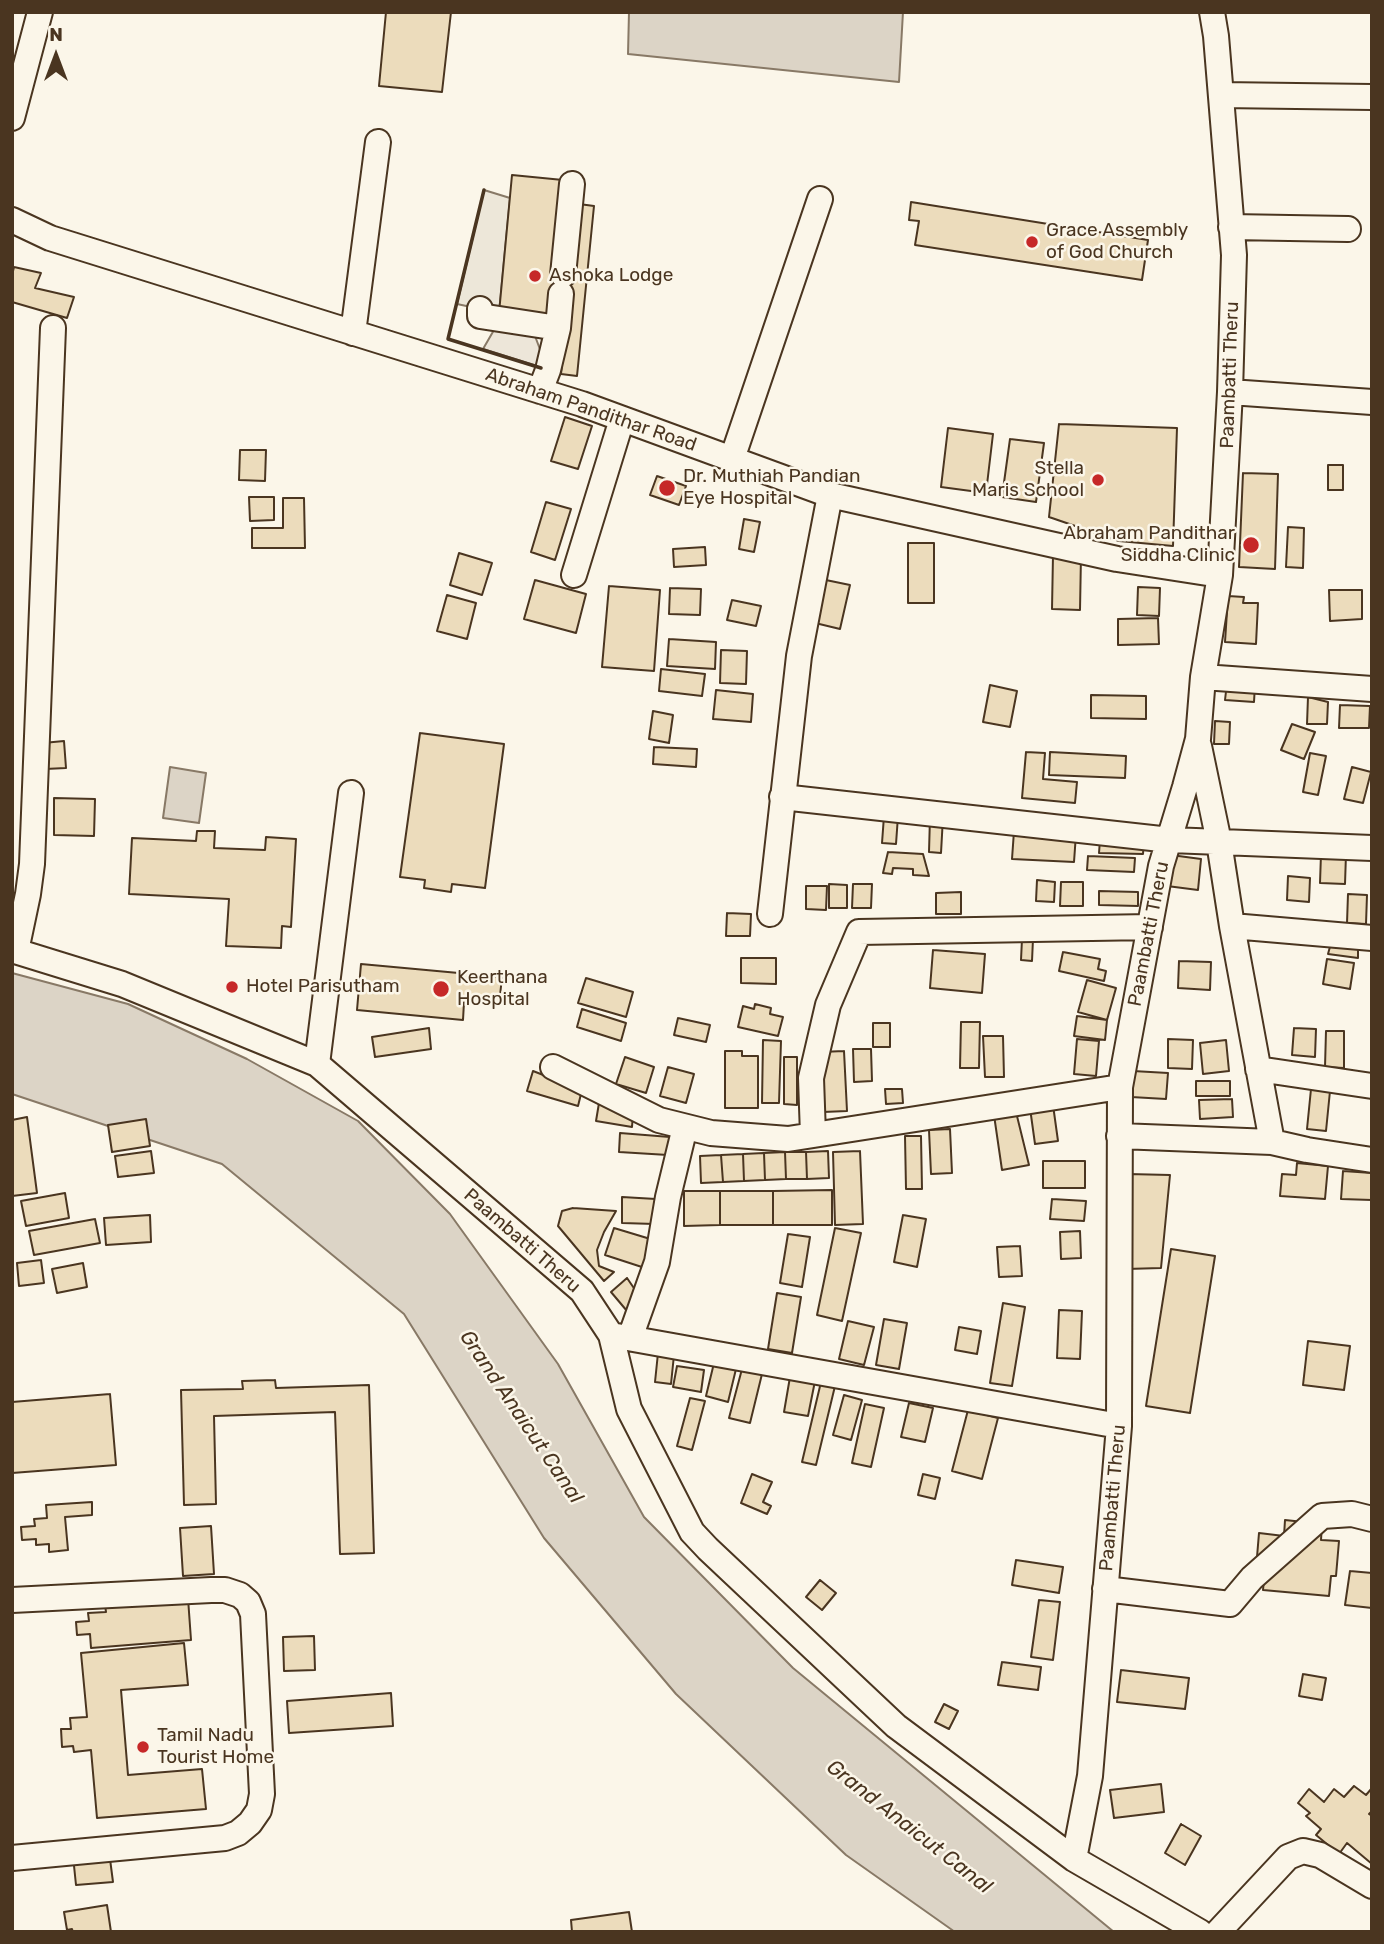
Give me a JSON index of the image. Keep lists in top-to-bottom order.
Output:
{
  "streets": {
    "street": ["Paambatti Theru", "Abraham Pandithar Road"]
  },
  "crossings": [
    ["Paambatti Theru", "Abraham Pandithar Road"]
  ],
  "water": ["Grand Anaicut Canal"],
  "places": [
    "Grace Assembly of God Church",
    "Ashoka Lodge",
    "Stella Maris School",
    "Dr. Muthiah Pandian Eye Hospital",
    "Abraham Pandithar Siddha Clinic",
    "Hotel Parisutham",
    "Keerthana Hospital",
    "Tamil Nadu Tourist Home"
  ],
  "north": "top"
}
